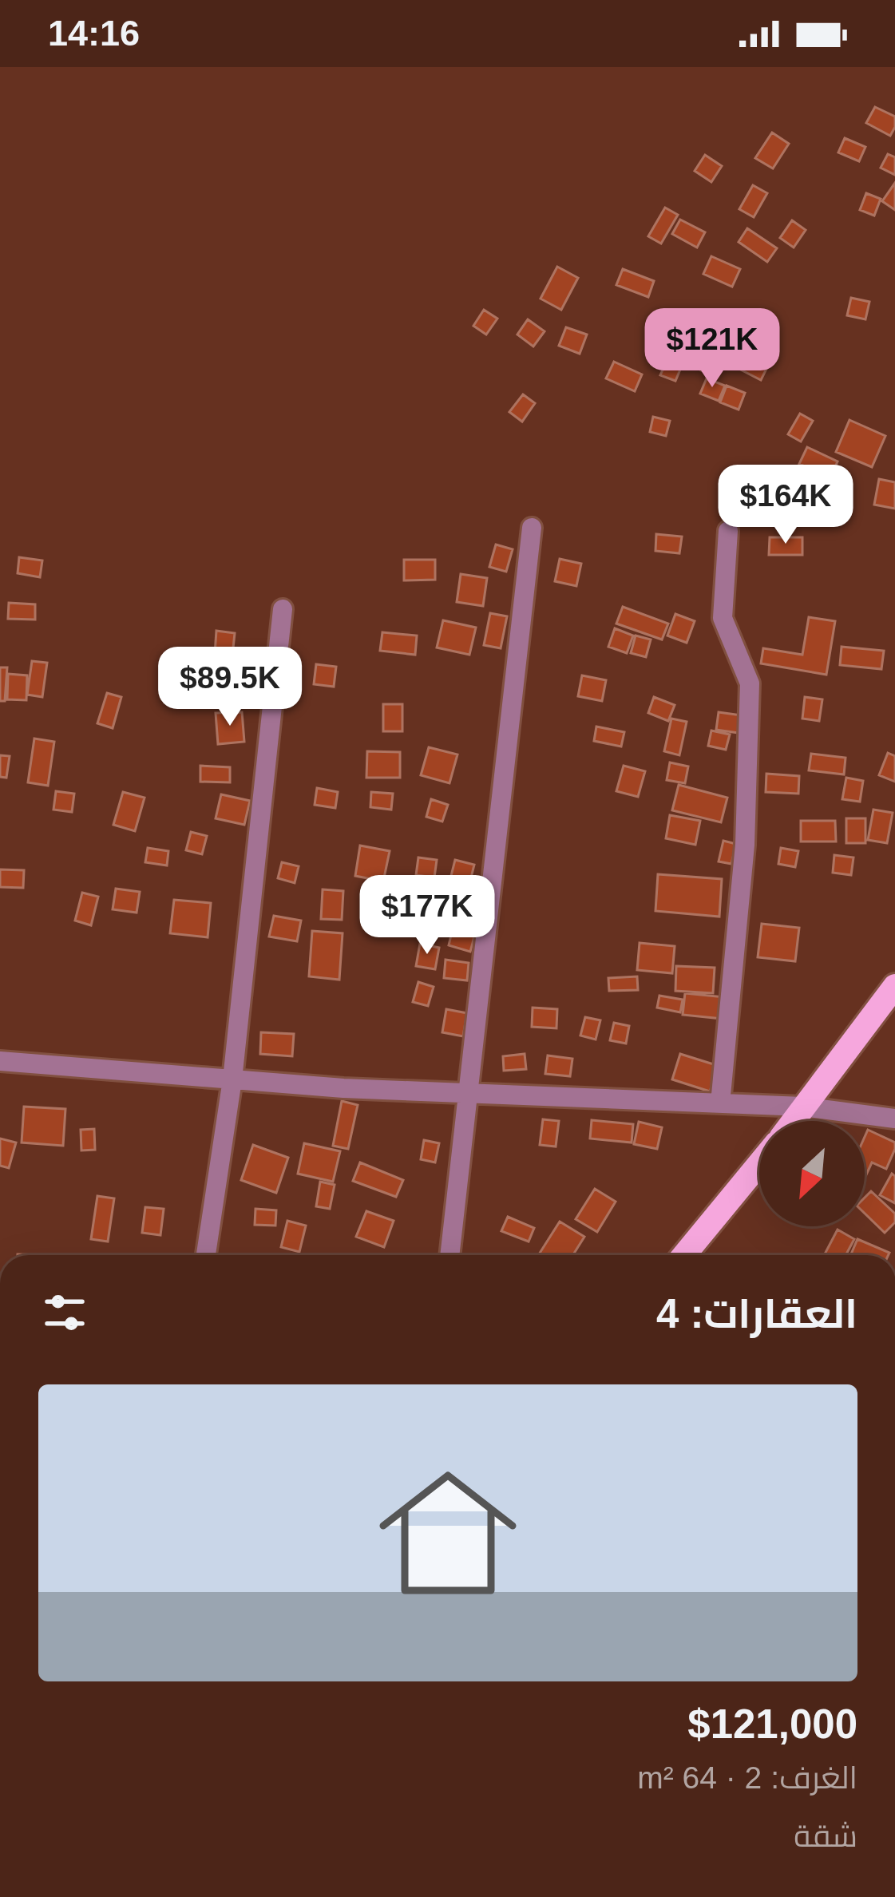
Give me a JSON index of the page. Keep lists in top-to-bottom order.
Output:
{
  "north": "bottom left",
  "page": {
    "status": "14:16",
    "price": [
      "$121K",
      "$164K",
      "$89.5K",
      "$177K"
    ],
    "heading": "العقارات: 4",
    "list": [
      {
        "name": "$121,000",
        "note": "الغرف: 2 · 64 m² · شقة"
      }
    ]
  }
}
